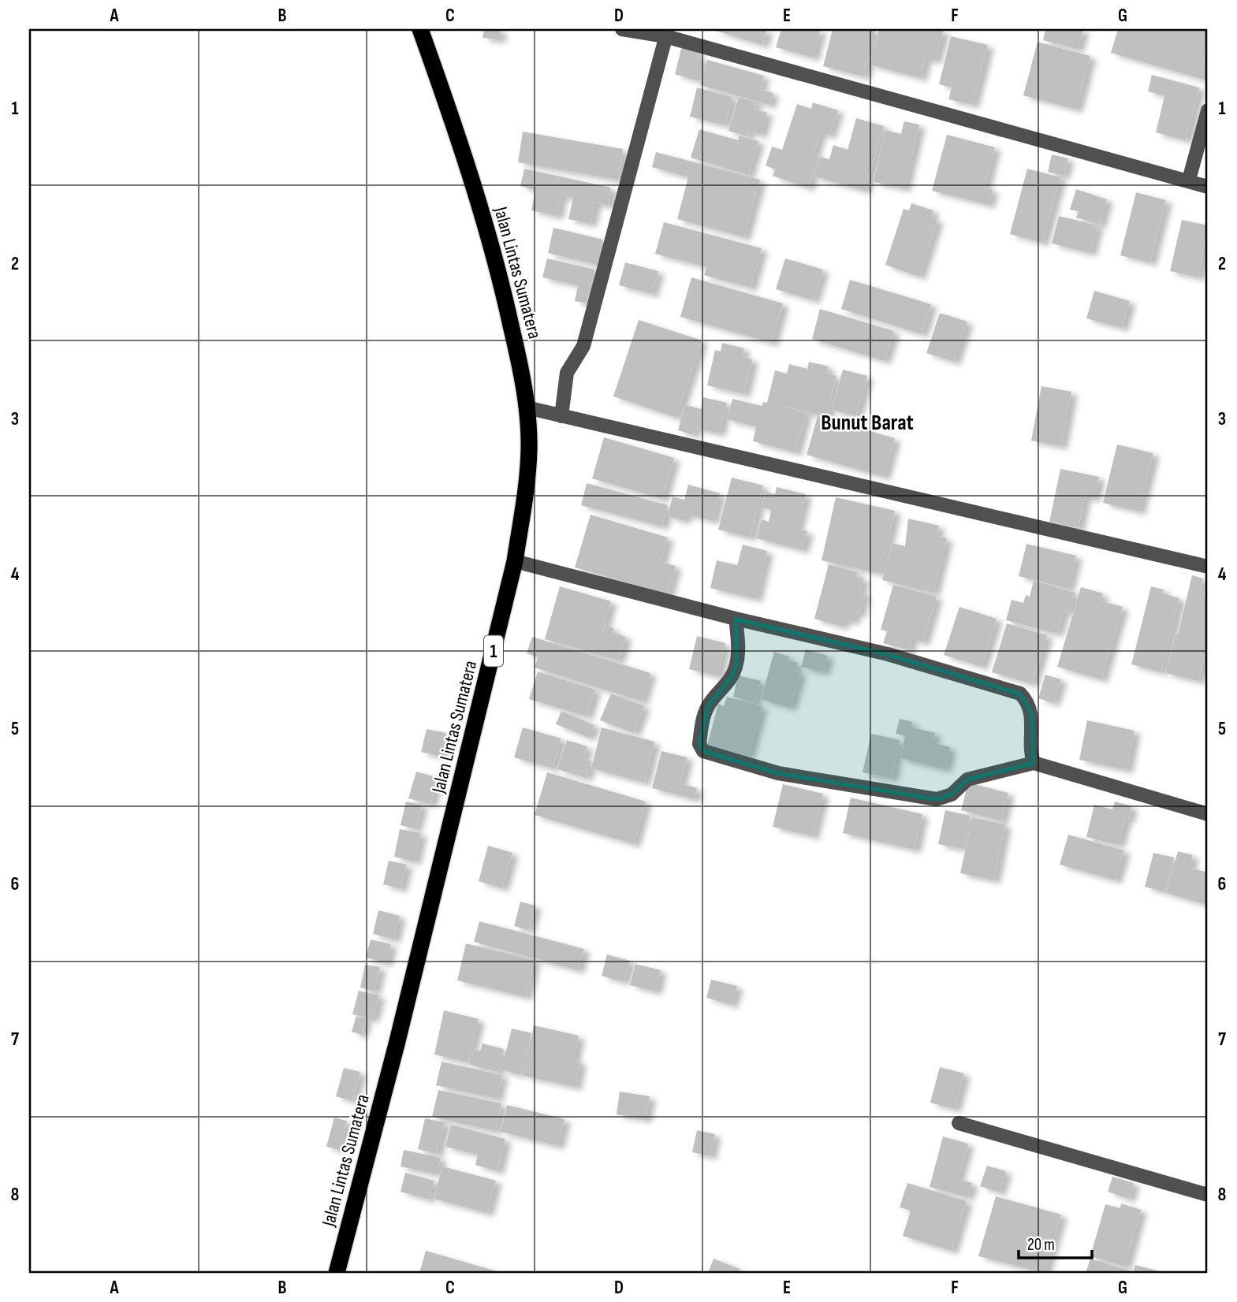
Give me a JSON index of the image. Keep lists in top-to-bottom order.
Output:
{
  "streets": {
    "highway": ["Jalan Lintas Sumatera", "1"]
  },
  "districts": ["Bunut Barat"],
  "scale_bar": "20 m",
  "grid": {
    "columns": [
      "A",
      "B",
      "C",
      "D",
      "E",
      "F",
      "G"
    ],
    "rows": [
      "1",
      "2",
      "3",
      "4",
      "5",
      "6",
      "7",
      "8"
    ]
  }
}
